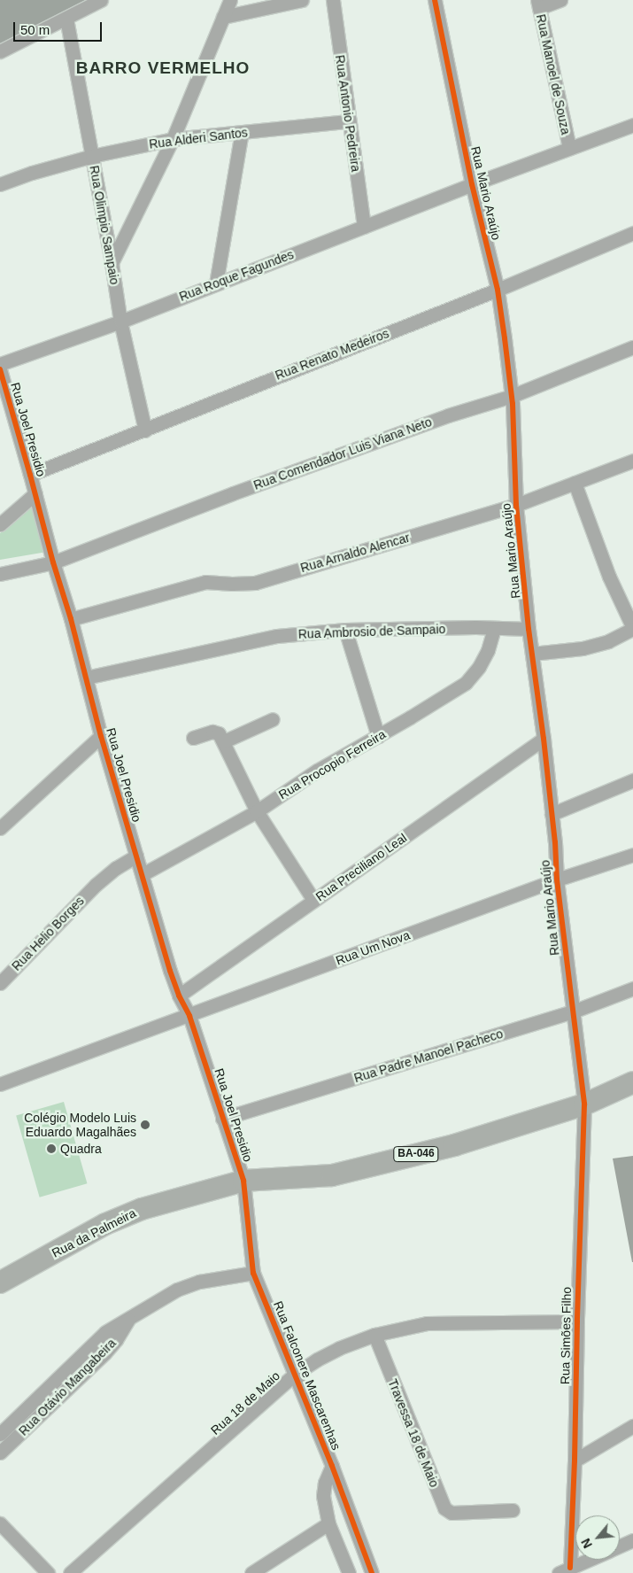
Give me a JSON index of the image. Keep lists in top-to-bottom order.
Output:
{
  "streets": {
    "main road": ["BA-046", "Rua da Palmeira"],
    "street": [
      "Rua Manoel de Souza",
      "Rua Antonio Pedreira",
      "Rua Alderi Santos",
      "Rua Mario Araújo",
      "Rua Olimpio Sampaio",
      "Rua Roque Fagundes",
      "Rua Renato Medeiros",
      "Rua Joel Presidio",
      "Rua Comendador Luis Viana Neto",
      "Rua Arnaldo Alencar",
      "Rua Ambrosio de Sampaio",
      "Rua Procopio Ferreira",
      "Rua Preciliano Leal",
      "Rua Helio Borges",
      "Rua Um Nova",
      "Rua Padre Manoel Pacheco",
      "Rua Simões Filho",
      "Rua Falconere Mascarenhas",
      "Rua Otávio Mangabeira",
      "Rua 18 de Maio",
      "Travessa 18 de Maio"
    ]
  },
  "crossings": [
    ["Rua Manoel de Souza", "Rua Roque Fagundes"],
    ["Rua Antonio Pedreira", "Rua Alderi Santos"],
    ["Rua Antonio Pedreira", "Rua Roque Fagundes"],
    ["Rua Alderi Santos", "Rua Olimpio Sampaio"],
    ["Rua Mario Araújo", "Rua Roque Fagundes"],
    ["Rua Mario Araújo", "Rua Renato Medeiros"],
    ["Rua Mario Araújo", "Rua Comendador Luis Viana Neto"],
    ["Rua Mario Araújo", "Rua Arnaldo Alencar"],
    ["Rua Mario Araújo", "Rua Ambrosio de Sampaio"],
    ["Rua Mario Araújo", "Rua Preciliano Leal"],
    ["Rua Mario Araújo", "Rua Um Nova"],
    ["Rua Mario Araújo", "Rua Padre Manoel Pacheco"],
    ["Rua Mario Araújo", "BA-046"],
    ["Rua Mario Araújo", "Rua Simões Filho"],
    ["Rua Olimpio Sampaio", "Rua Roque Fagundes"],
    ["Rua Olimpio Sampaio", "Rua Renato Medeiros"],
    ["Rua Renato Medeiros", "Rua Joel Presidio"],
    ["Rua Joel Presidio", "Rua Comendador Luis Viana Neto"],
    ["Rua Joel Presidio", "Rua Arnaldo Alencar"],
    ["Rua Joel Presidio", "Rua Ambrosio de Sampaio"],
    ["Rua Joel Presidio", "Rua Procopio Ferreira"],
    ["Rua Joel Presidio", "Rua Preciliano Leal"],
    ["Rua Joel Presidio", "Rua Helio Borges"],
    ["Rua Joel Presidio", "Rua Um Nova"],
    ["Rua Joel Presidio", "Rua Padre Manoel Pacheco"],
    ["Rua Joel Presidio", "BA-046"],
    ["Rua Joel Presidio", "Rua da Palmeira"],
    ["Rua Joel Presidio", "Rua Falconere Mascarenhas"],
    ["Rua Ambrosio de Sampaio", "Rua Procopio Ferreira"],
    ["BA-046", "Rua da Palmeira"],
    ["BA-046", "Rua Simões Filho"],
    ["BA-046", "Rua Falconere Mascarenhas"],
    ["Rua da Palmeira", "Rua Falconere Mascarenhas"],
    ["Rua Simões Filho", "Rua 18 de Maio"],
    ["Rua Falconere Mascarenhas", "Rua Otávio Mangabeira"],
    ["Rua Falconere Mascarenhas", "Rua 18 de Maio"],
    ["Rua 18 de Maio", "Travessa 18 de Maio"]
  ],
  "districts": ["BARRO VERMELHO"],
  "places": ["Colégio Modelo Luis Eduardo Magalhães", "Quadra"],
  "scale_bar": "50 m",
  "north": "bottom left"
}
